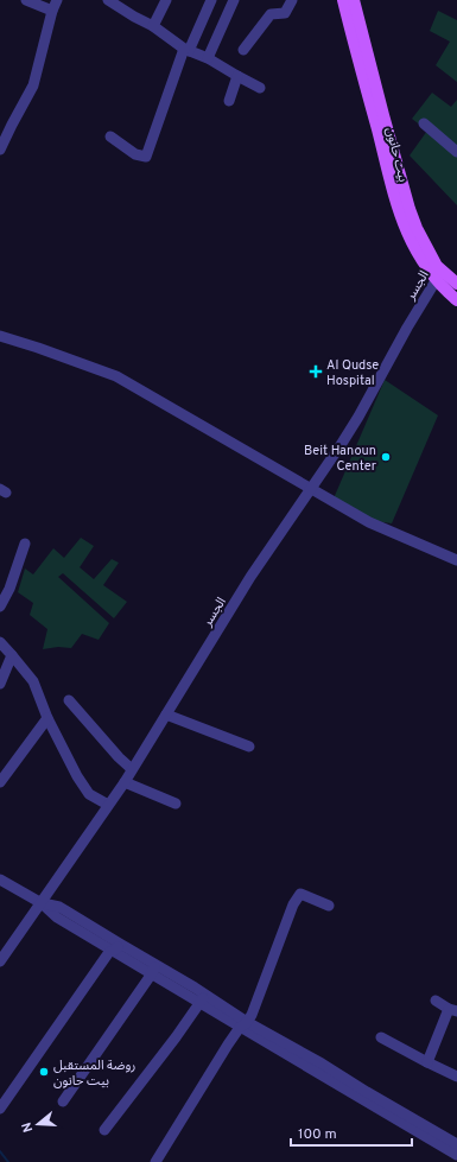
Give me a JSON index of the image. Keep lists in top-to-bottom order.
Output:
{
  "streets": {
    "main road": ["بيت حانون"],
    "street": ["الجسر"]
  },
  "crossings": [
    ["بيت حانون", "الجسر"]
  ],
  "places": {
    "health": ["Al Qudse Hospital"],
    "other": ["Beit Hanoun Center", "روضة المستقبل بيت حانون"]
  },
  "scale_bar": "100 m",
  "north": "left"
}
